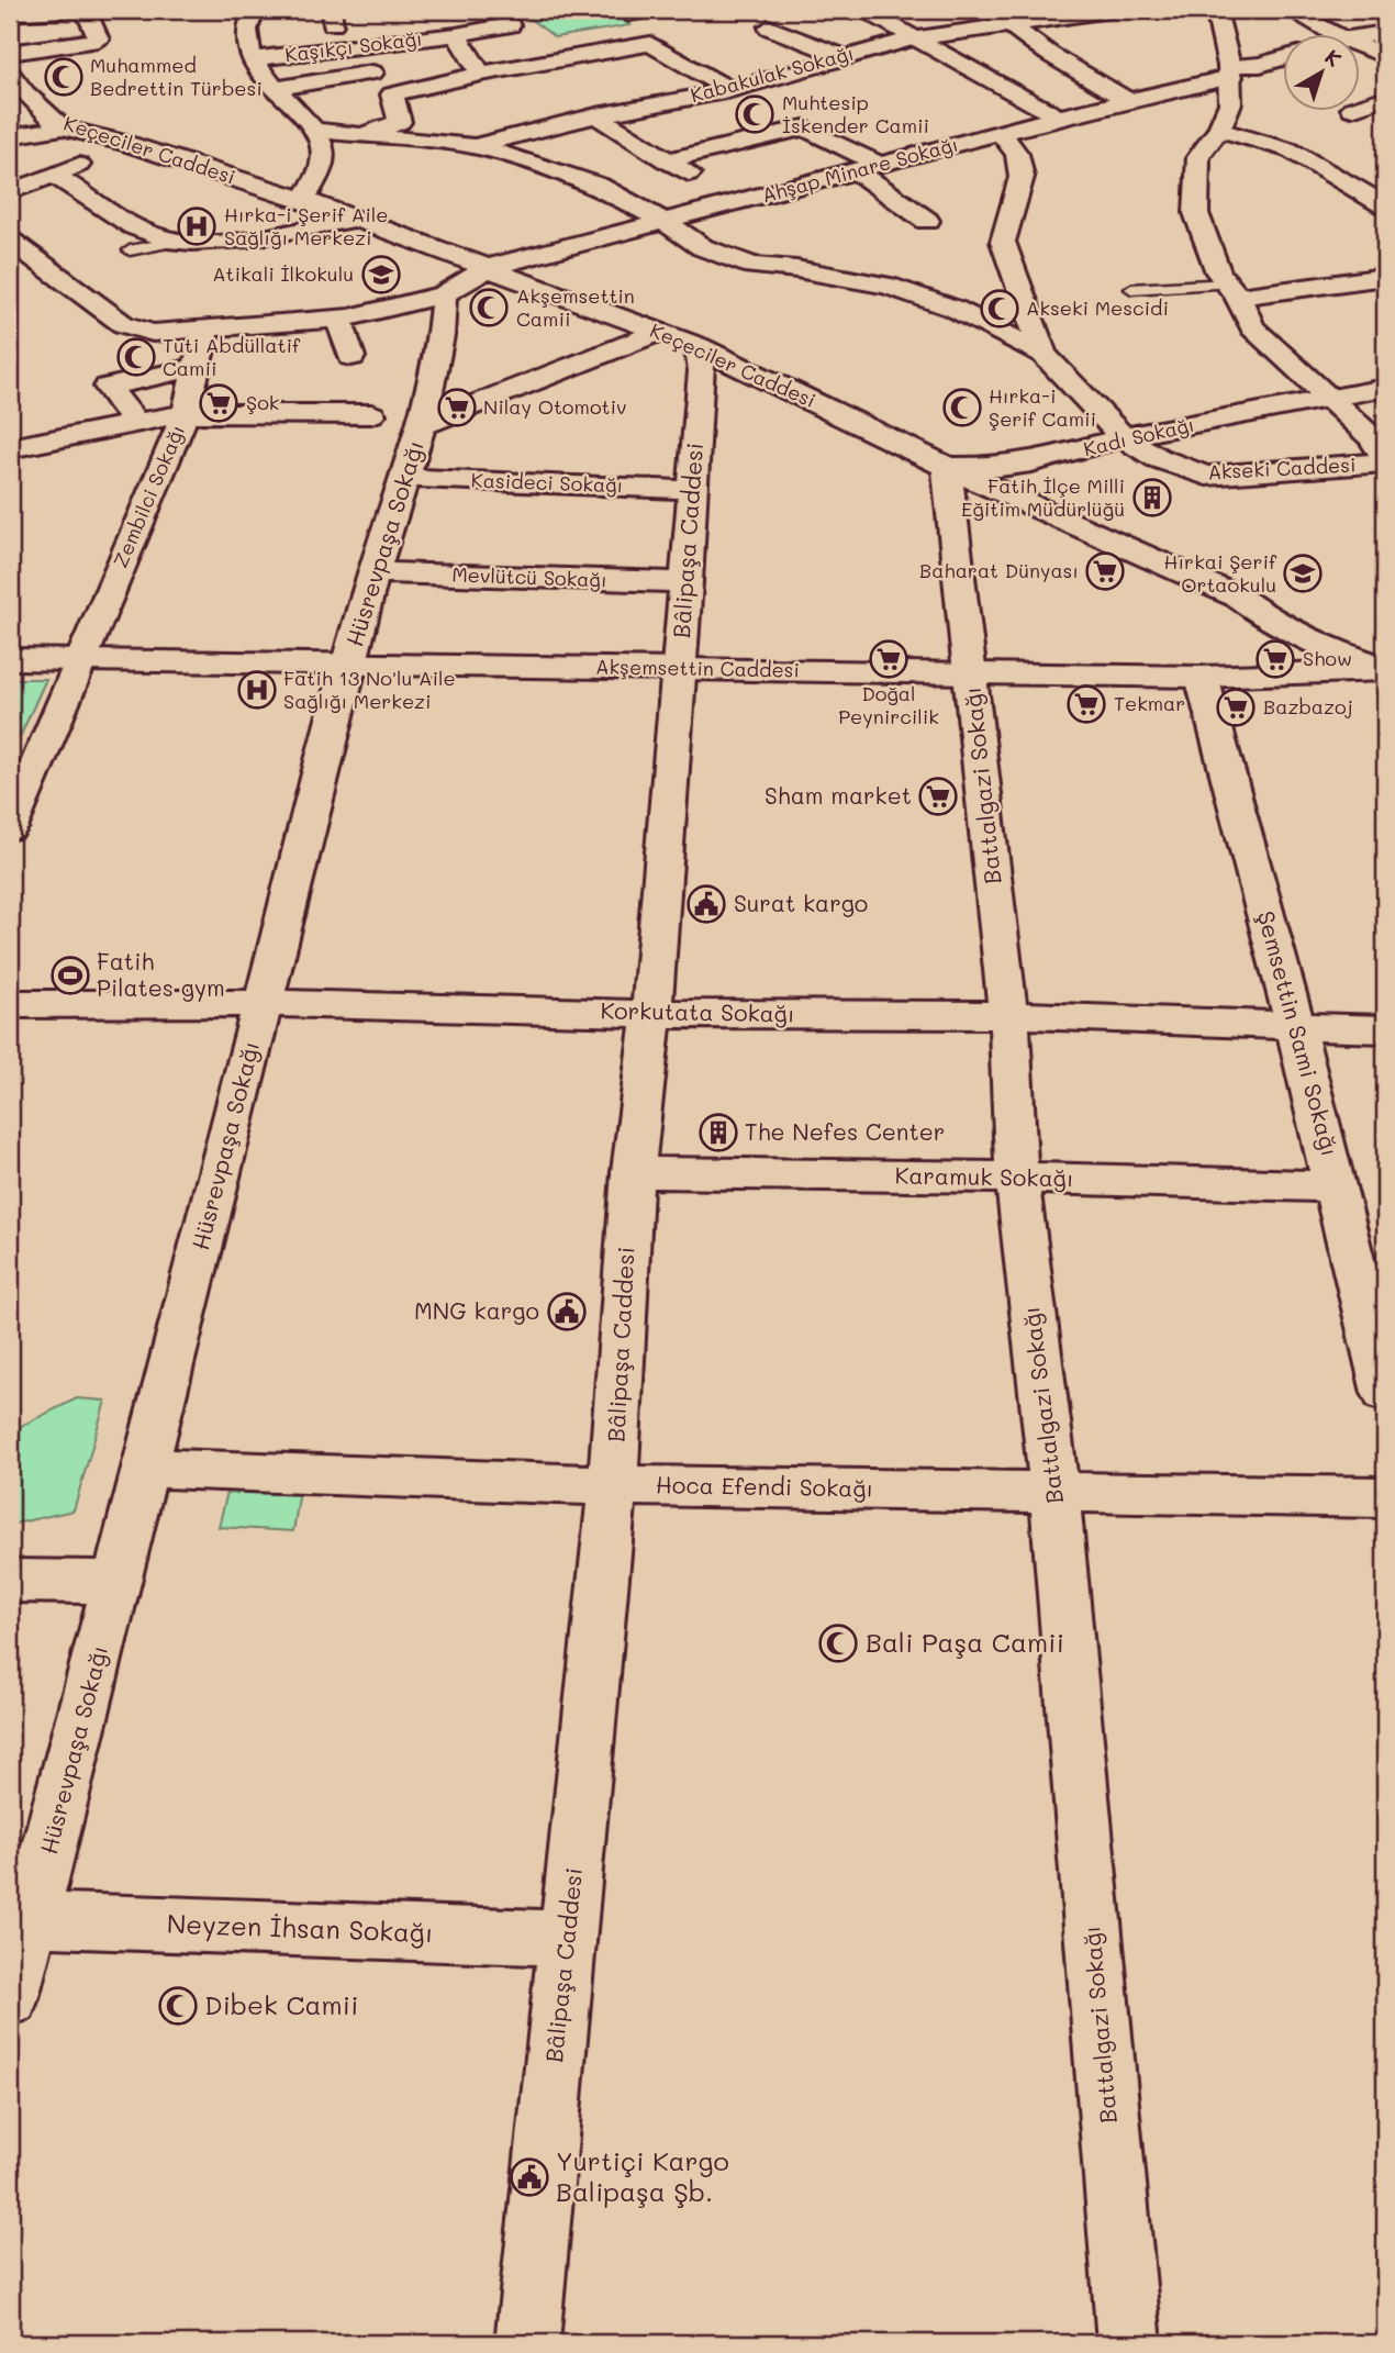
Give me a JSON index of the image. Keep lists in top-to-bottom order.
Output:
{
  "streets": {
    "street": [
      "Kaşıkçı Sokağı",
      "Kabakulak Sokağı",
      "Keçeciler Caddesi",
      "Ahşap Minare Sokağı",
      "Kadı Sokağı",
      "Akseki Caddesi",
      "Kasideci Sokağı",
      "Zembilci Sokağı",
      "Bâlipaşa Caddesi",
      "Hüsrevpaşa Sokağı",
      "Mevlütcü Sokağı",
      "Akşemsettin Caddesi",
      "Battalgazi Sokağı",
      "Korkutata Sokağı",
      "Şemsettin Sami Sokağı",
      "Karamuk Sokağı",
      "Hoca Efendi Sokağı",
      "Neyzen İhsan Sokağı"
    ]
  },
  "crossings": [
    ["Keçeciler Caddesi", "Ahşap Minare Sokağı"],
    ["Keçeciler Caddesi", "Kadı Sokağı"],
    ["Keçeciler Caddesi", "Bâlipaşa Caddesi"],
    ["Keçeciler Caddesi", "Akşemsettin Caddesi"],
    ["Keçeciler Caddesi", "Battalgazi Sokağı"],
    ["Ahşap Minare Sokağı", "Akseki Caddesi"],
    ["Ahşap Minare Sokağı", "Zembilci Sokağı"],
    ["Ahşap Minare Sokağı", "Hüsrevpaşa Sokağı"],
    ["Kadı Sokağı", "Akseki Caddesi"],
    ["Kadı Sokağı", "Battalgazi Sokağı"],
    ["Kasideci Sokağı", "Bâlipaşa Caddesi"],
    ["Kasideci Sokağı", "Hüsrevpaşa Sokağı"],
    ["Zembilci Sokağı", "Akşemsettin Caddesi"],
    ["Bâlipaşa Caddesi", "Mevlütcü Sokağı"],
    ["Bâlipaşa Caddesi", "Akşemsettin Caddesi"],
    ["Bâlipaşa Caddesi", "Korkutata Sokağı"],
    ["Bâlipaşa Caddesi", "Karamuk Sokağı"],
    ["Bâlipaşa Caddesi", "Hoca Efendi Sokağı"],
    ["Bâlipaşa Caddesi", "Neyzen İhsan Sokağı"],
    ["Hüsrevpaşa Sokağı", "Mevlütcü Sokağı"],
    ["Hüsrevpaşa Sokağı", "Akşemsettin Caddesi"],
    ["Hüsrevpaşa Sokağı", "Korkutata Sokağı"],
    ["Hüsrevpaşa Sokağı", "Hoca Efendi Sokağı"],
    ["Hüsrevpaşa Sokağı", "Neyzen İhsan Sokağı"],
    ["Akşemsettin Caddesi", "Battalgazi Sokağı"],
    ["Akşemsettin Caddesi", "Şemsettin Sami Sokağı"],
    ["Battalgazi Sokağı", "Korkutata Sokağı"],
    ["Battalgazi Sokağı", "Karamuk Sokağı"],
    ["Battalgazi Sokağı", "Hoca Efendi Sokağı"],
    ["Korkutata Sokağı", "Şemsettin Sami Sokağı"],
    ["Şemsettin Sami Sokağı", "Karamuk Sokağı"]
  ],
  "places": {
    "mosque": [
      "Muhammed Bedrettin Türbesi",
      "Muhtesip İskender Camii",
      "Akşemsettin Camii",
      "Akseki Mescidi",
      "Tuti Abdüllatif Camii",
      "Hırka-i Şerif Camii",
      "Bali Paşa Camii",
      "Dibek Camii"
    ],
    "hospital": ["Hırka-i Şerif Aile Sağlığı Merkezi", "Fatih 13 No'lu Aile Sağlığı Merkezi"],
    "school or university": ["Atikali İlkokulu", "Hırkai Şerif Ortaokulu"],
    "supermarket": [
      "Şok",
      "Nilay Otomotiv",
      "Baharat Dünyası",
      "Doğal Peynircilik",
      "Show",
      "Tekmar",
      "Bazbazoj",
      "Sham market"
    ],
    "building": ["Fatih İlçe Milli Eğitim Müdürlüğü", "The Nefes Center"],
    "public building": ["Surat kargo", "MNG kargo", "Yurtiçi Kargo Balipaşa Şb."],
    "sports": ["Fatih Pilates gym"]
  },
  "north": "top right"
}
